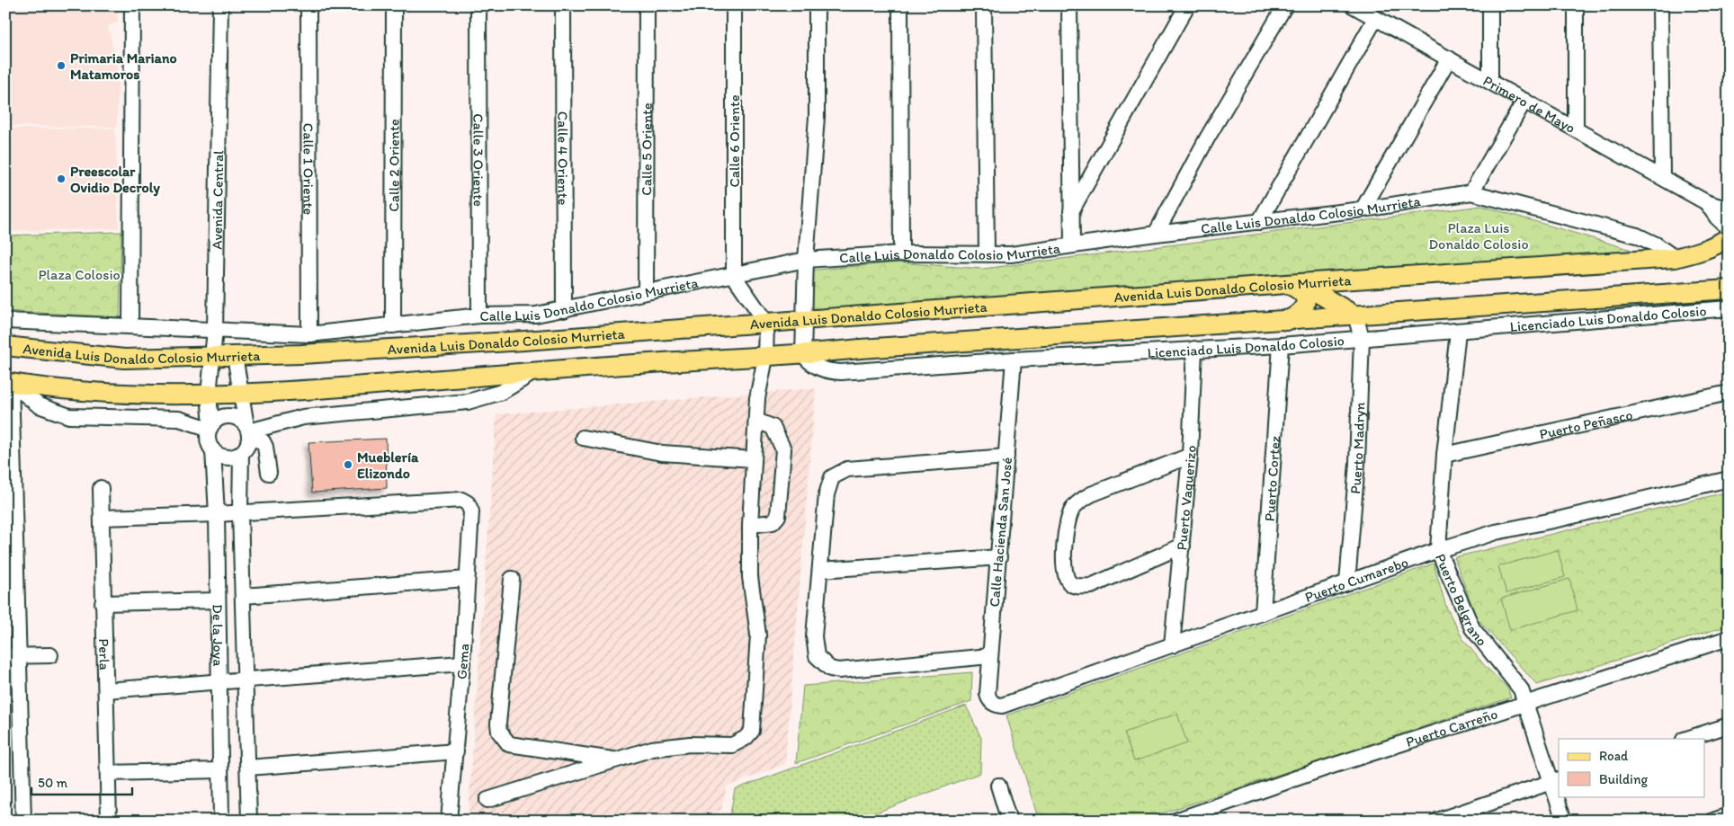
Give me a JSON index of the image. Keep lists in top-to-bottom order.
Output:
{
  "streets": {
    "main road": ["Avenida Luis Donaldo Colosio Murrieta"],
    "street": [
      "Primero de Mayo",
      "Calle 6 Oriente",
      "Calle 5 Oriente",
      "Calle 4 Oriente",
      "Calle 3 Oriente",
      "Calle 2 Oriente",
      "Calle 1 Oriente",
      "Avenida Central",
      "Calle Luis Donaldo Colosio Murrieta",
      "Licenciado Luis Donaldo Colosio",
      "Puerto Peñasco",
      "Puerto Madryn",
      "Puerto Cortez",
      "Puerto Vaquerizo",
      "Calle Hacienda San José",
      "Puerto Cumarebo",
      "Puerto Belgrano",
      "De la Joya",
      "Perla",
      "Gema",
      "Puerto Carreño"
    ]
  },
  "crossings": [
    ["Calle 6 Oriente", "Calle Luis Donaldo Colosio Murrieta"],
    ["Calle 5 Oriente", "Calle Luis Donaldo Colosio Murrieta"],
    ["Calle 4 Oriente", "Calle Luis Donaldo Colosio Murrieta"],
    ["Calle 3 Oriente", "Calle Luis Donaldo Colosio Murrieta"],
    ["Calle 2 Oriente", "Calle Luis Donaldo Colosio Murrieta"],
    ["Calle 1 Oriente", "Calle Luis Donaldo Colosio Murrieta"],
    ["Avenida Central", "Calle Luis Donaldo Colosio Murrieta"],
    ["Avenida Central", "Avenida Luis Donaldo Colosio Murrieta"],
    ["Avenida Central", "De la Joya"],
    ["Calle Luis Donaldo Colosio Murrieta", "Avenida Luis Donaldo Colosio Murrieta"],
    ["Licenciado Luis Donaldo Colosio", "Puerto Madryn"],
    ["Licenciado Luis Donaldo Colosio", "Puerto Cortez"],
    ["Licenciado Luis Donaldo Colosio", "Puerto Vaquerizo"],
    ["Licenciado Luis Donaldo Colosio", "Calle Hacienda San José"],
    ["Licenciado Luis Donaldo Colosio", "Puerto Belgrano"],
    ["Puerto Peñasco", "Puerto Belgrano"],
    ["Puerto Madryn", "Puerto Cumarebo"],
    ["Puerto Cortez", "Puerto Cumarebo"],
    ["Puerto Vaquerizo", "Puerto Cumarebo"],
    ["Calle Hacienda San José", "Puerto Cumarebo"],
    ["Puerto Cumarebo", "Puerto Belgrano"],
    ["Puerto Belgrano", "Puerto Carreño"],
    ["De la Joya", "Gema"]
  ],
  "parks": ["Plaza Luis Donaldo Colosio", "Plaza Colosio"],
  "places": ["Primaria Mariano Matamoros", "Preescolar Ovidio Decroly", "Mueblería Elizondo"],
  "legend": ["Road", "Building"],
  "scale_bar": "50 m"
}
